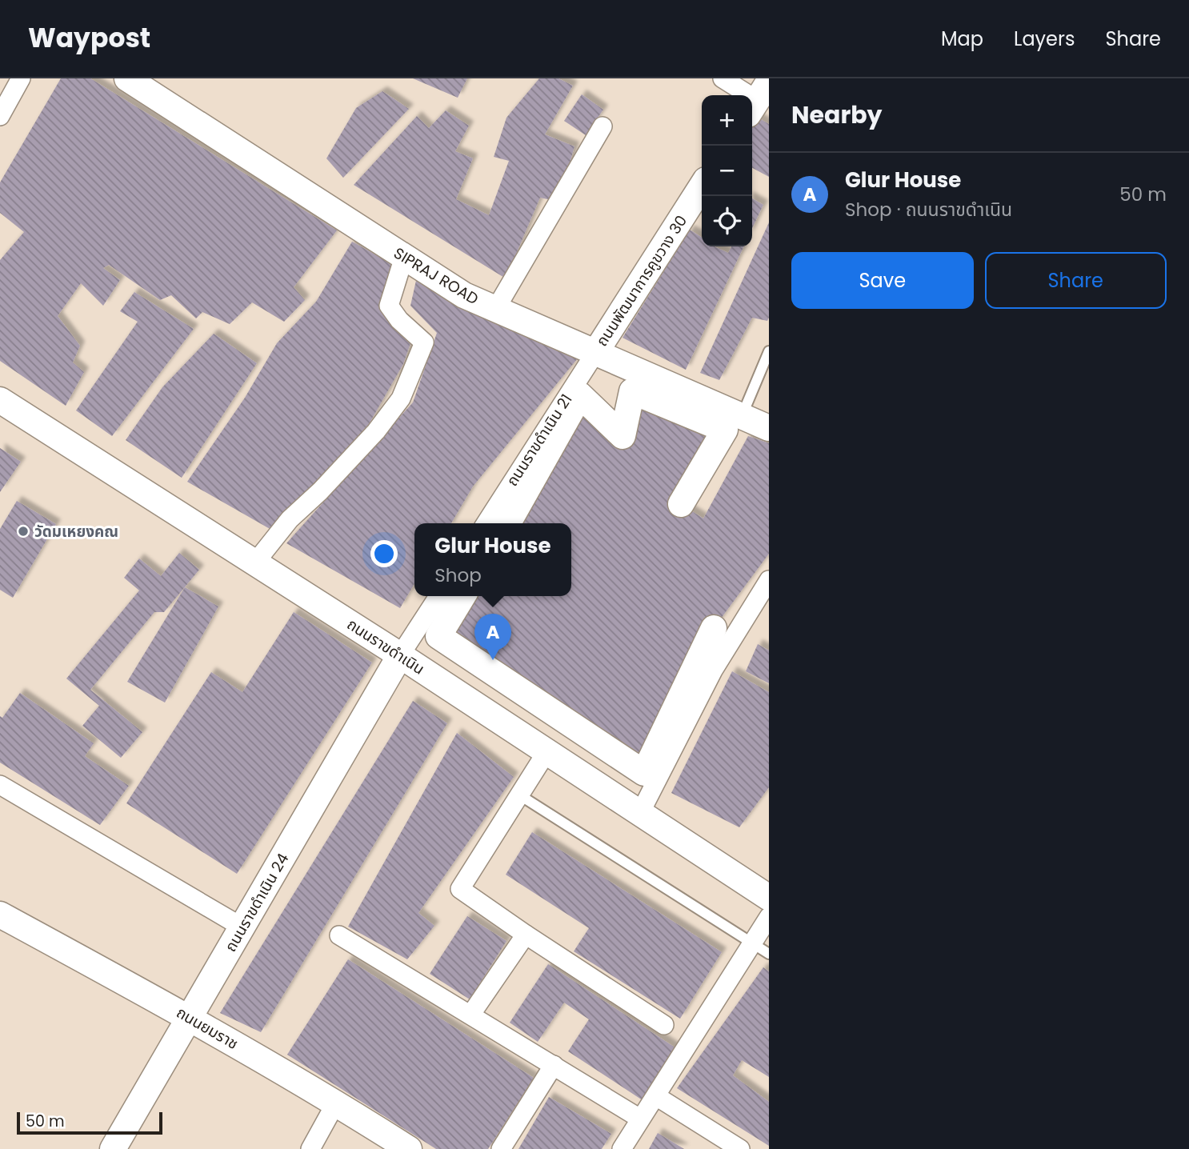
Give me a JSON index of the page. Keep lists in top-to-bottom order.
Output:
{
  "streets": {
    "street": [
      "SIPRAJ ROAD",
      "ถนนพัฒนาการคูขวาง 30",
      "ถนนราขดำเนิน 21",
      "ถนนราขดำเนิน",
      "ถนนราขดำเนิน 24",
      "ถนนยมราช"
    ]
  },
  "crossings": [
    ["SIPRAJ ROAD", "ถนนพัฒนาการคูขวาง 30"],
    ["SIPRAJ ROAD", "ถนนราขดำเนิน 21"],
    ["ถนนพัฒนาการคูขวาง 30", "ถนนราขดำเนิน 21"],
    ["ถนนราขดำเนิน", "ถนนราขดำเนิน 24"],
    ["ถนนราขดำเนิน 24", "ถนนยมราช"]
  ],
  "places": ["วัดมเหยงคณ"],
  "scale_bar": "50 m",
  "page": {
    "header": "Waypost",
    "nav": ["Map", "Layers", "Share"],
    "heading": "Nearby",
    "map_buttons": ["+", "−"],
    "list": [
      {
        "mark": "A",
        "name": "Glur House",
        "note": "Shop · ถนนราขดำเนิน",
        "value": "50 m"
      }
    ],
    "buttons": ["Save", "Share"],
    "popup": ["Glur House", "Shop"],
    "pins": "A",
    "scale": "50 m"
  }
}
